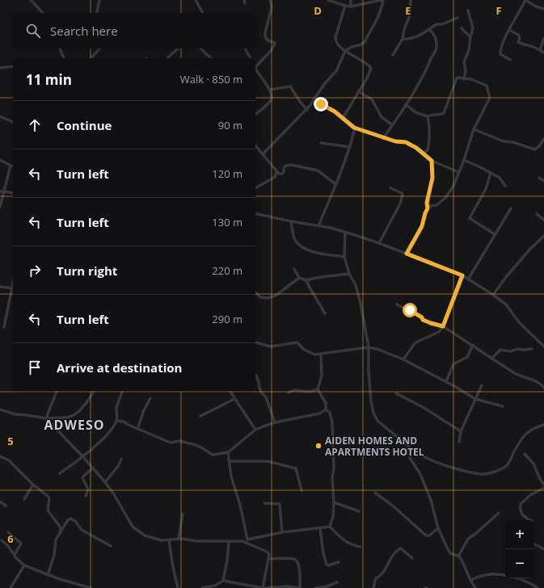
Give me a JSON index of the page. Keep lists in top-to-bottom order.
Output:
{
  "districts": ["ADWESO"],
  "places": ["AIDEN HOMES AND APARTMENTS HOTEL"],
  "page": {
    "search": "Search here",
    "heading": ["11 min", "Walk · 850 m"],
    "list": [
      ["Continue", "90 m"],
      ["Turn left", "120 m"],
      ["Turn left", "130 m"],
      ["Turn right", "220 m"],
      ["Turn left", "290 m"],
      "Arrive at destination"
    ],
    "map_buttons": ["+", "−"]
  },
  "grid": {
    "columns": ["D", "E", "F"],
    "rows": ["5", "6"]
  }
}
